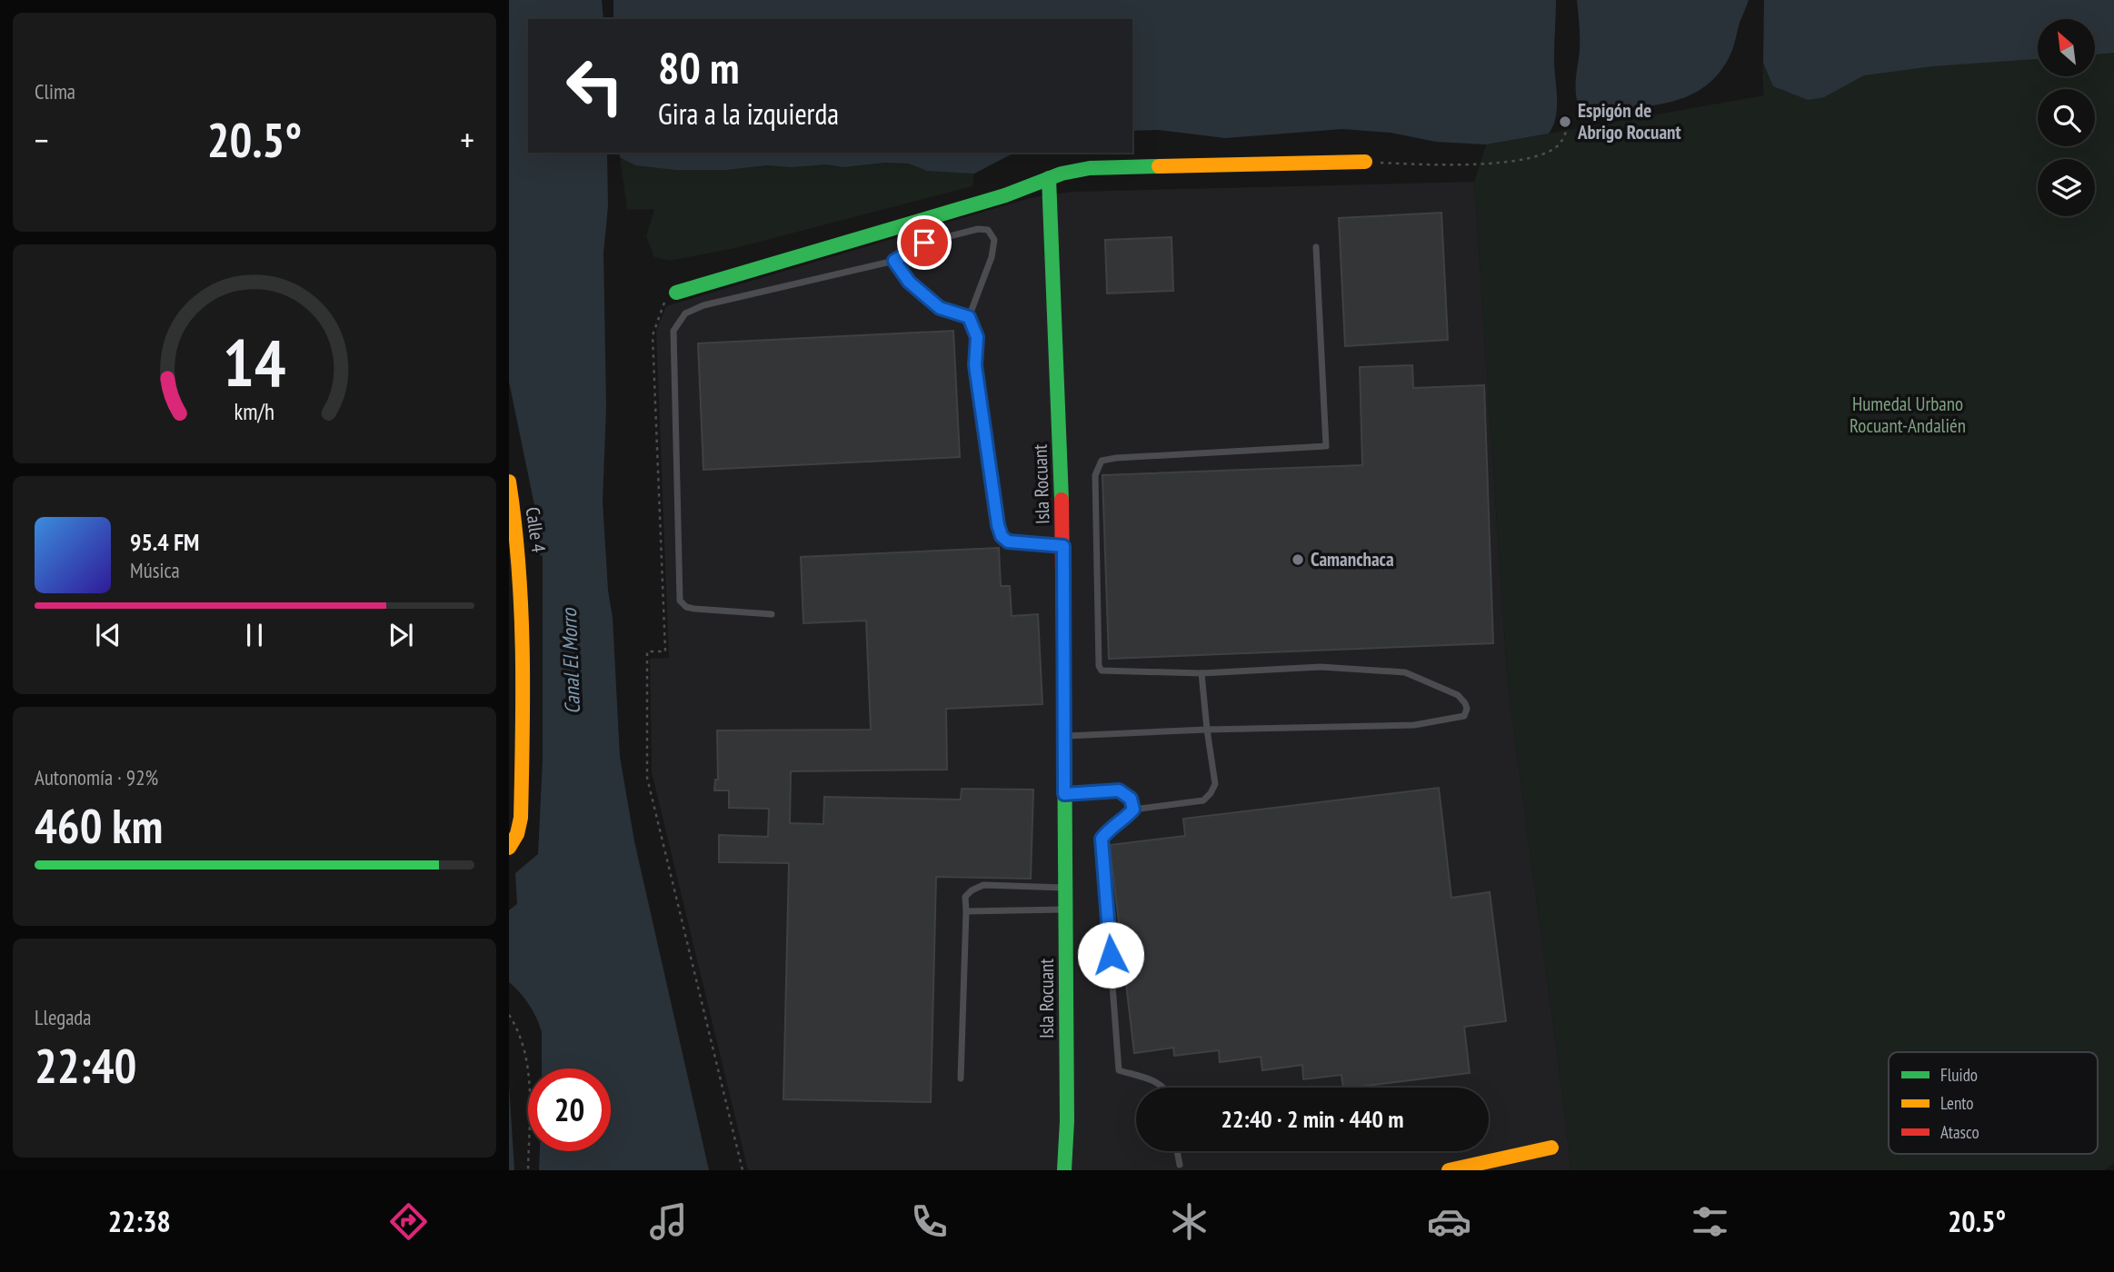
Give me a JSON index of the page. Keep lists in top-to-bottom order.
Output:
{
  "streets": {
    "street": ["Isla Rocuant", "Calle 4"]
  },
  "water": ["Canal El Morro"],
  "parks": ["Humedal Urbano Rocuant-Andalién"],
  "places": ["Espigón de Abrigo Rocuant", "Camanchaca"],
  "legend": ["Fluido", "Lento", "Atasco"],
  "north": "top left",
  "page": {
    "tile": [
      "Clima",
      ["Autonomía · 92%", "460 km"],
      ["Llegada", "22:40"]
    ],
    "turn": ["80 m", "Gira a la izquierda"],
    "heat": ["−", "20.5°", "+"],
    "song": ["95.4 FM", "Música"],
    "limit": "20",
    "trip": "22:40 · 2 min · 440 m",
    "tabs": ["22:38", "20.5°"],
    "gauge": ["14", "km/h"]
  }
}
